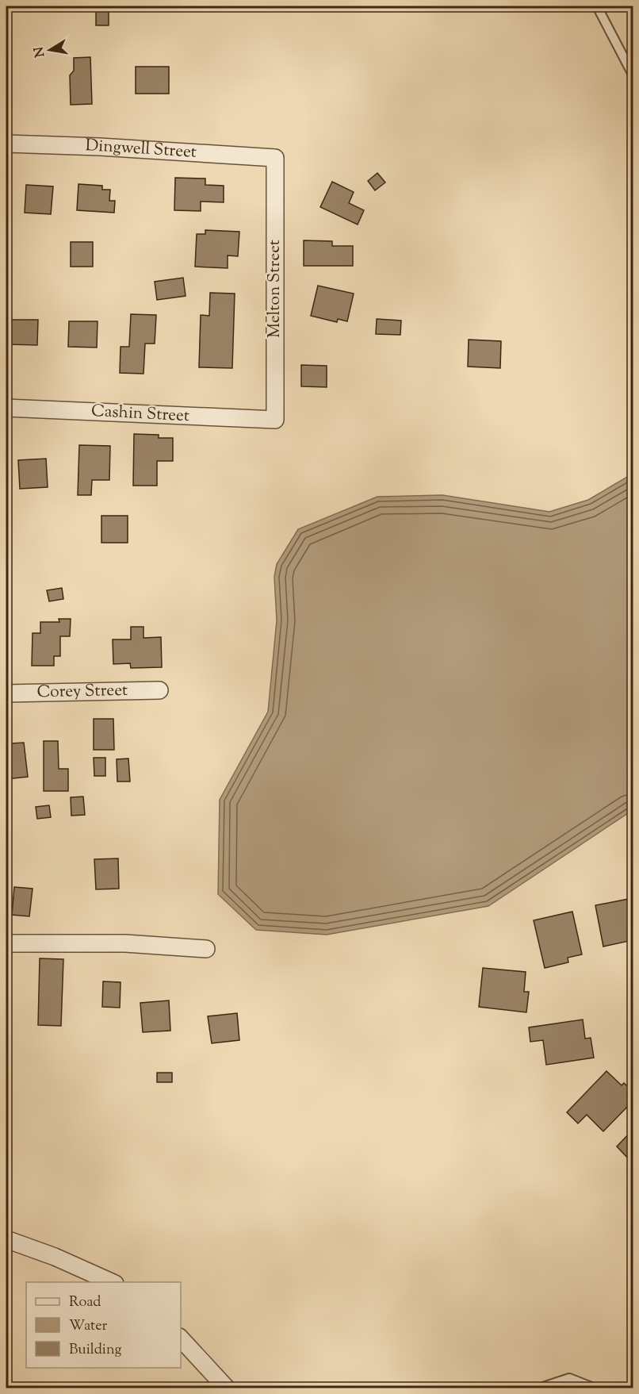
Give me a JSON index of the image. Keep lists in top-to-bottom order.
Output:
{
  "streets": {
    "street": [
      "Dingwell Street",
      "Melton Street",
      "Cashin Street",
      "Corey Street"
    ]
  },
  "crossings": [
    ["Dingwell Street", "Melton Street"],
    ["Melton Street", "Cashin Street"]
  ],
  "legend": ["Road", "Water", "Building"],
  "north": "left"
}
